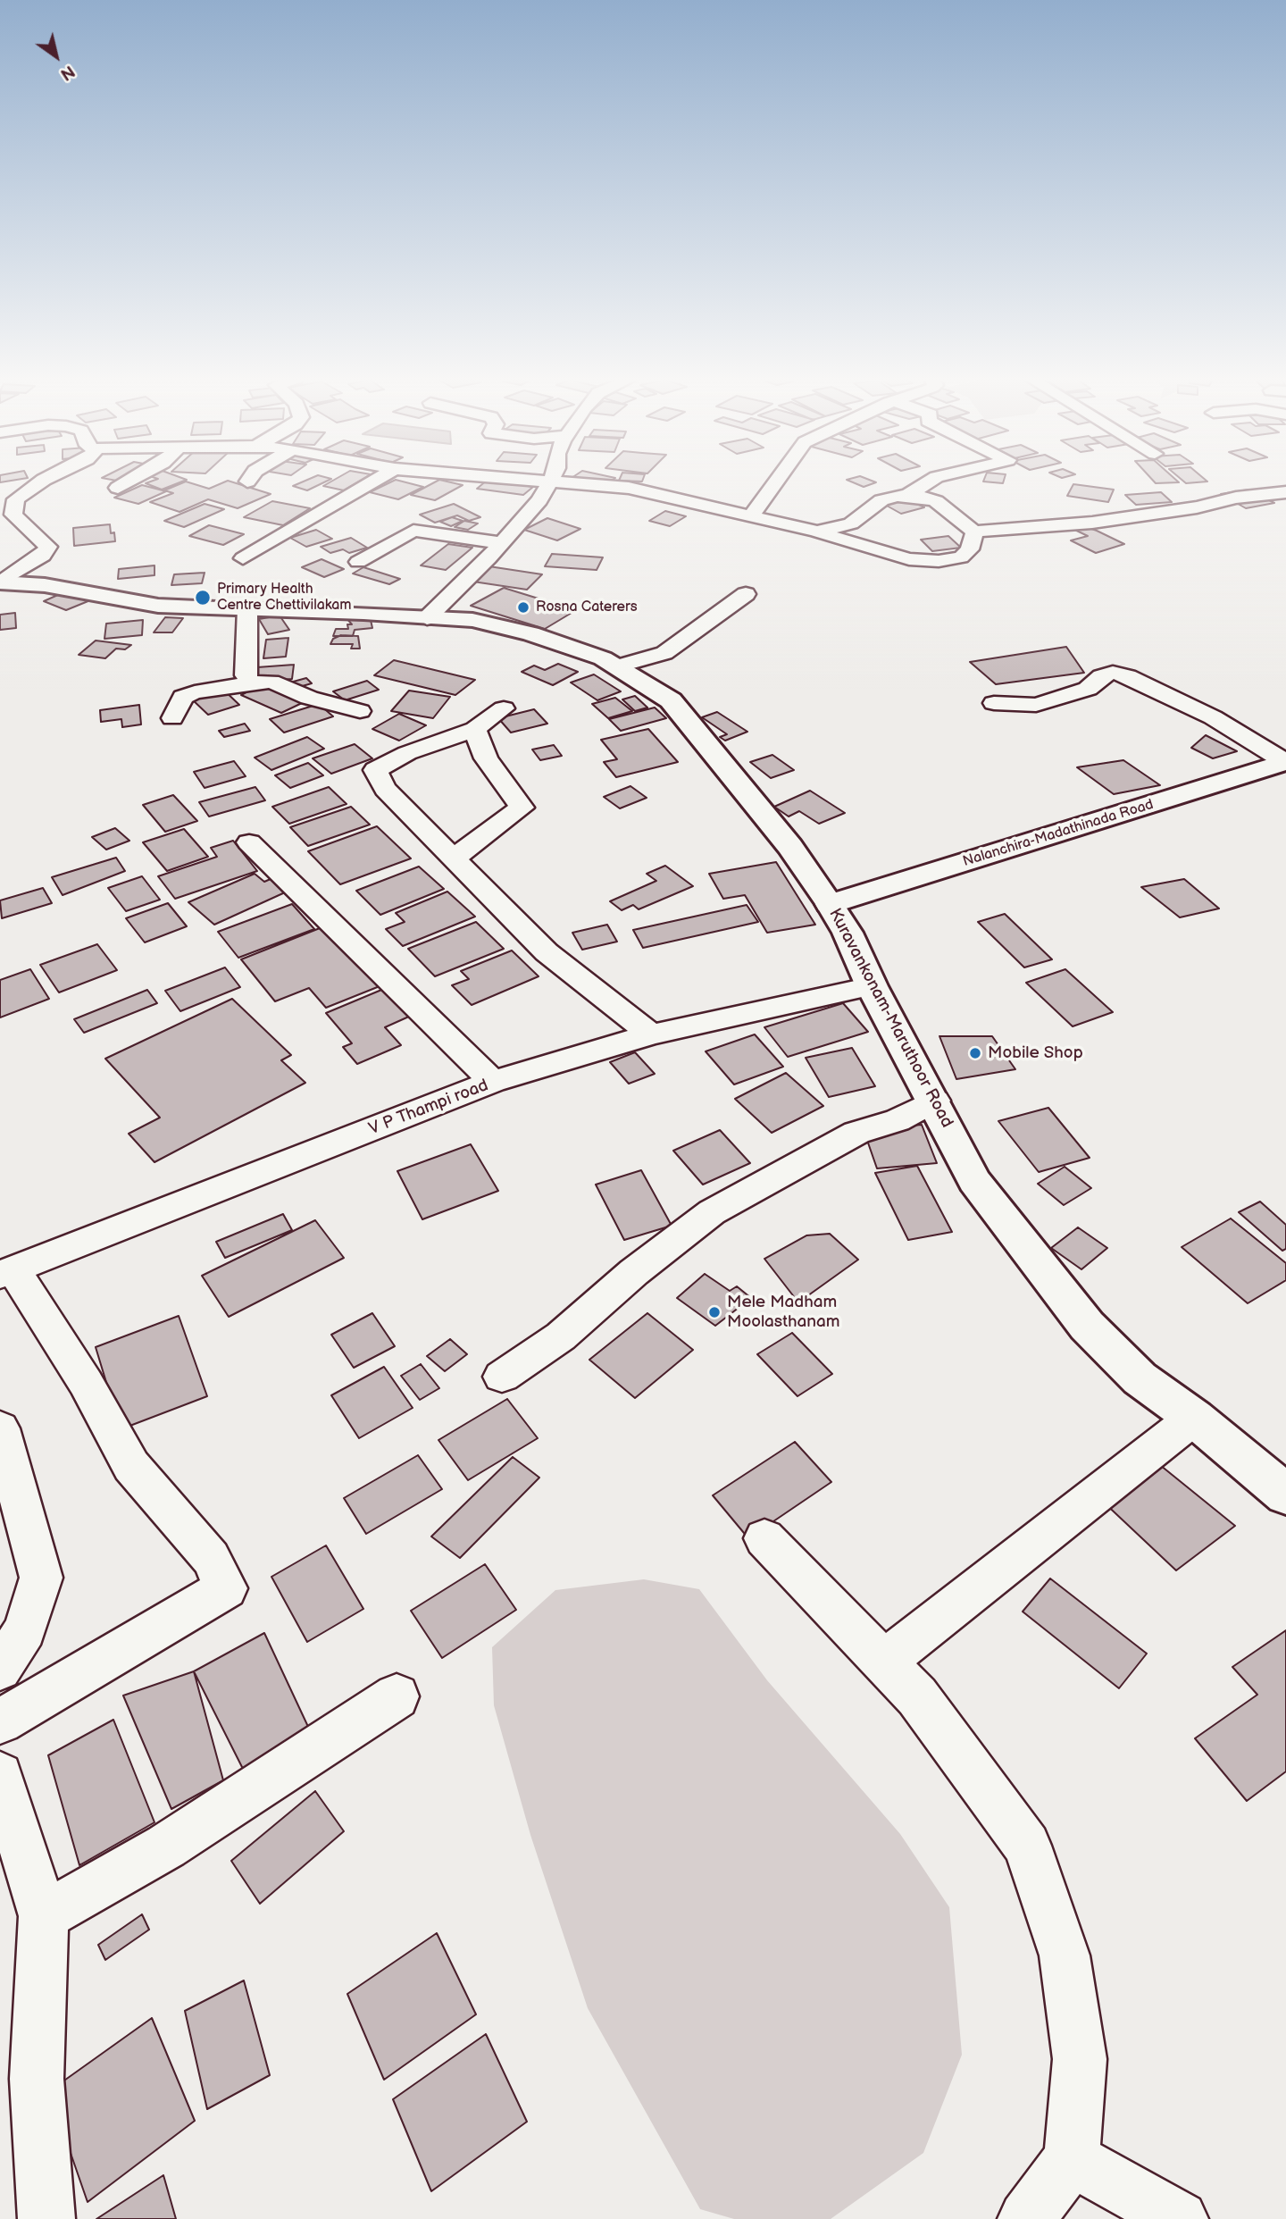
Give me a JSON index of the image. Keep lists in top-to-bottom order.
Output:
{
  "streets": {
    "main road": ["Nalanchira-Madathinada Road", "Kuravankonam-Maruthoor Road"],
    "street": ["V P Thampi road"]
  },
  "crossings": [
    ["Nalanchira-Madathinada Road", "Kuravankonam-Maruthoor Road"],
    ["Kuravankonam-Maruthoor Road", "V P Thampi road"]
  ],
  "places": [
    "Primary Health Centre Chettivilakam",
    "Rosna Caterers",
    "Mobile Shop",
    "Mele Madham Moolasthanam"
  ],
  "north": "bottom right"
}
